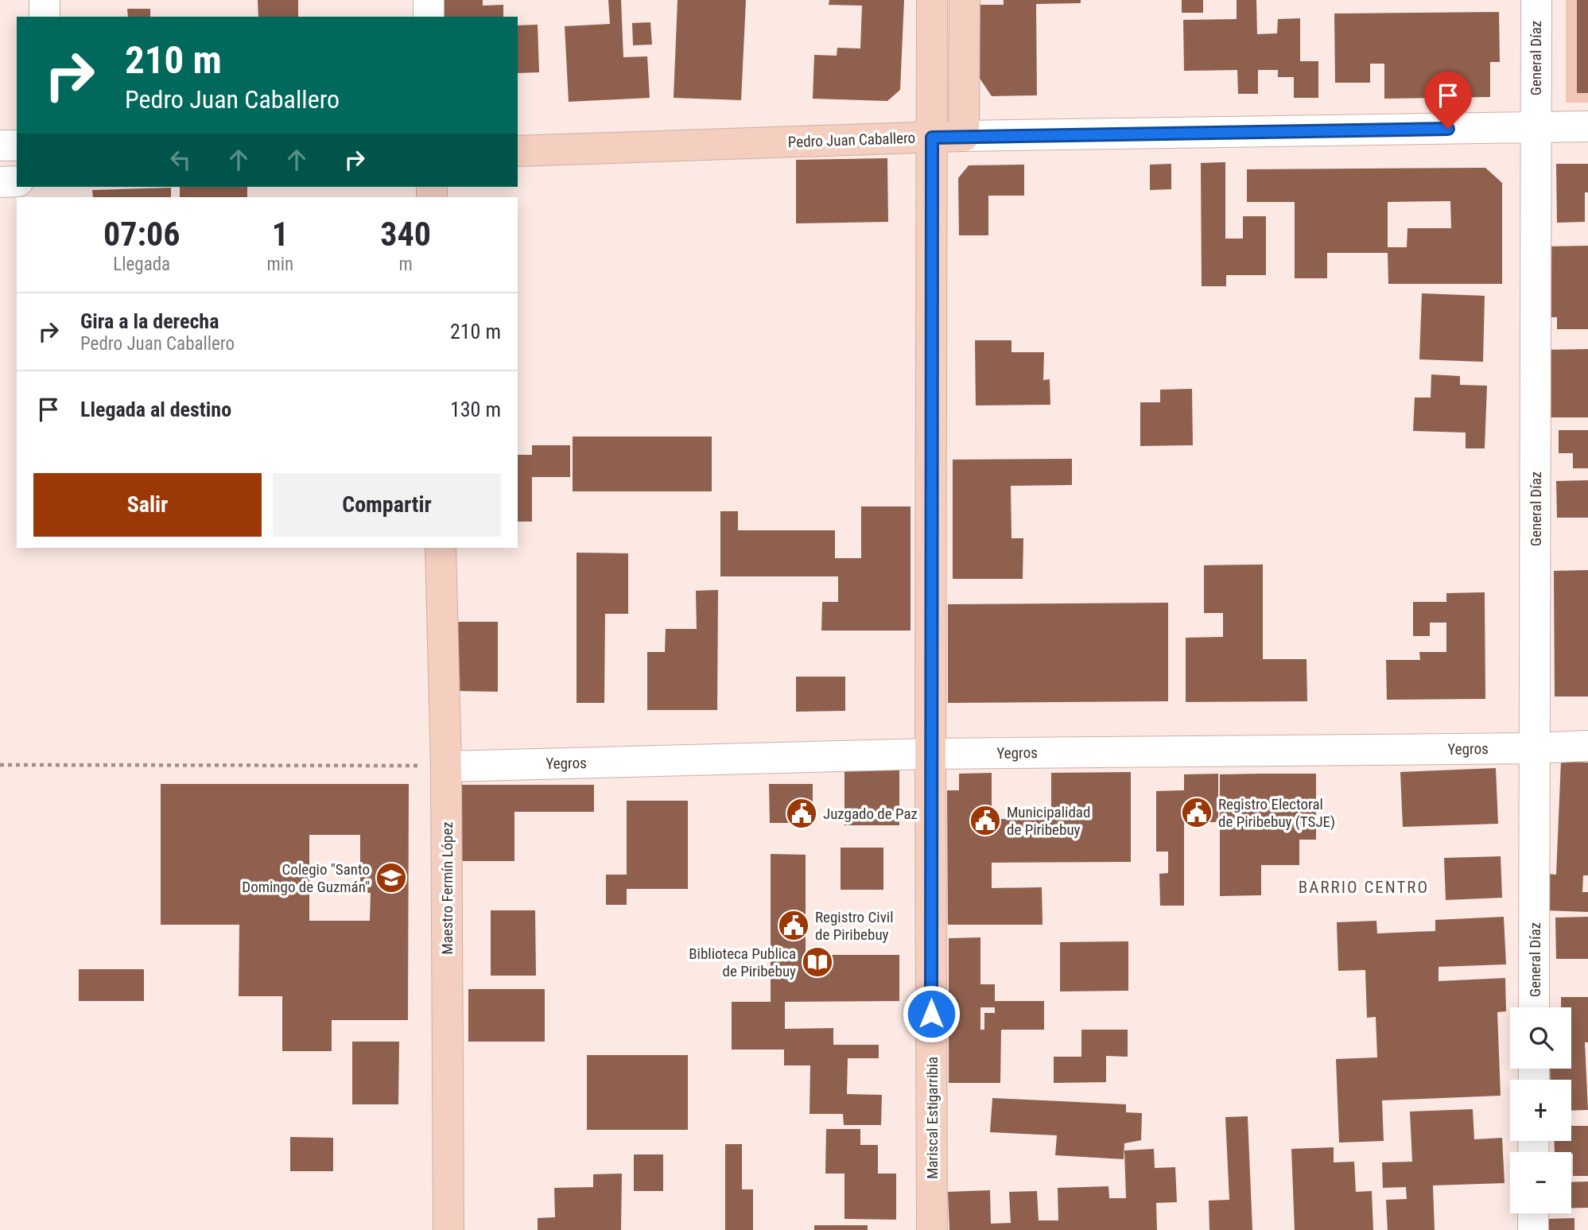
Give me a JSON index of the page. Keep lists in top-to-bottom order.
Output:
{
  "streets": {
    "street": [
      "General Díaz",
      "Pedro Juan Caballero",
      "Yegros",
      "Maestro Fermín López",
      "Mariscal Estigarribia"
    ]
  },
  "crossings": [
    ["General Díaz", "Pedro Juan Caballero"],
    ["General Díaz", "Yegros"],
    ["Pedro Juan Caballero", "Mariscal Estigarribia"],
    ["Yegros", "Maestro Fermín López"],
    ["Yegros", "Mariscal Estigarribia"]
  ],
  "districts": ["BARRIO CENTRO"],
  "places": {
    "public building": [
      "Registro Electoral de Piribebuy (TSJE)",
      "Juzgado de Paz",
      "Municipalidad de Piribebuy",
      "Registro Civil de Piribebuy"
    ],
    "school or university": ["Colegio \"Santo Domingo de Guzmán\""],
    "library": ["Biblioteca Publica de Piribebuy"]
  },
  "page": {
    "turn": ["210 m", "Pedro Juan Caballero"],
    "eta": [
      "07:06",
      "Llegada",
      "1",
      "min",
      "340",
      "m"
    ],
    "list": [
      {
        "name": "Gira a la derecha",
        "note": "Pedro Juan Caballero",
        "value": "210 m"
      },
      {
        "name": "Llegada al destino",
        "value": "130 m"
      }
    ],
    "buttons": ["Salir", "Compartir"],
    "map_buttons": ["+", "−"]
  }
}
